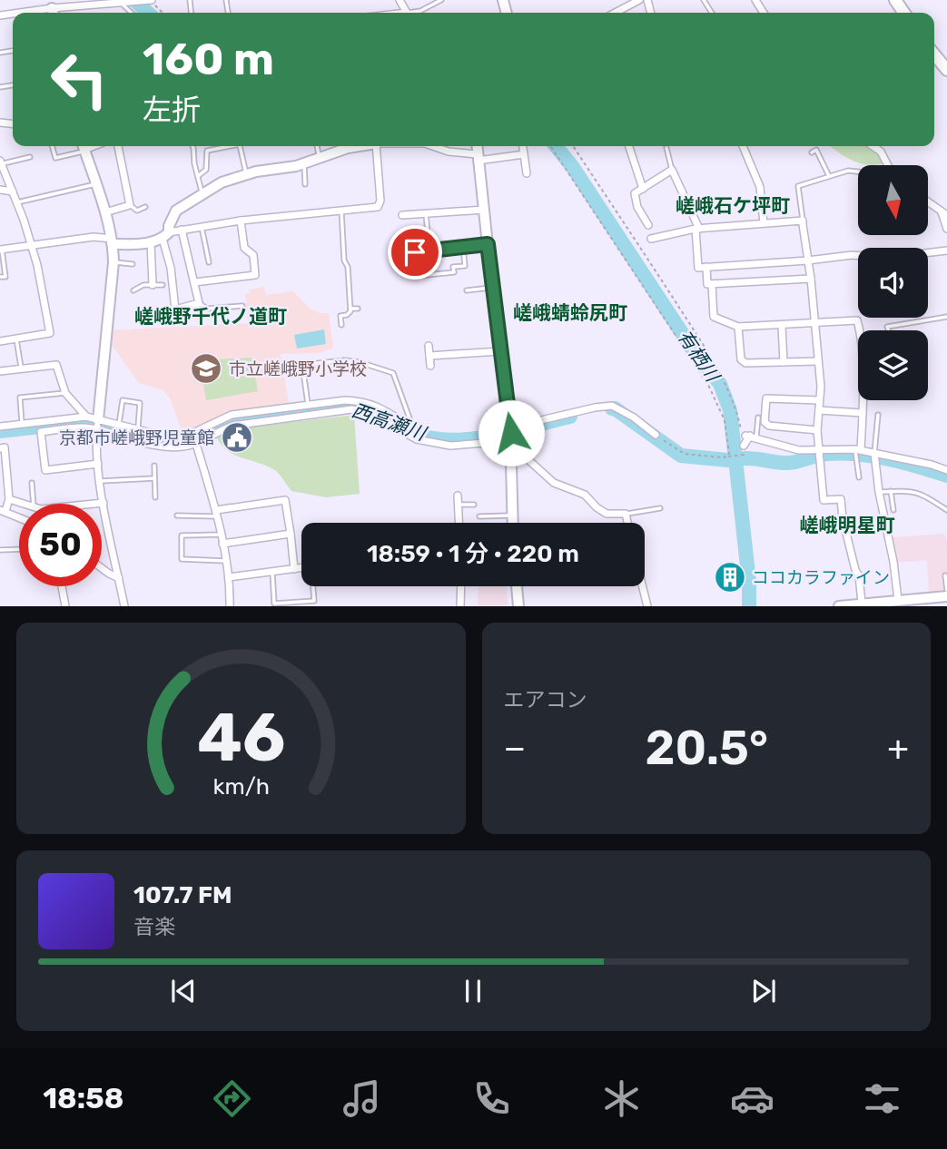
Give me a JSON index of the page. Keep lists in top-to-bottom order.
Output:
{
  "districts": [
    "嵯峨石ケ坪町",
    "嵯峨蜻蛉尻町",
    "嵯峨野千代ノ道町",
    "嵯峨明星町"
  ],
  "water": ["有栖川", "西高瀬川"],
  "places": {
    "school or university": ["市立嵯峨野小学校"],
    "public building": ["京都市嵯峨野児童館"],
    "building": ["ココカラファイン"]
  },
  "north": "bottom",
  "page": {
    "turn": ["160 m", "左折"],
    "limit": "50",
    "trip": "18:59 · 1 分 · 220 m",
    "tile": "エアコン",
    "heat": ["−", "20.5°", "+"],
    "song": ["107.7 FM", "音楽"],
    "tabs": "18:58",
    "gauge": ["46", "km/h"]
  }
}
